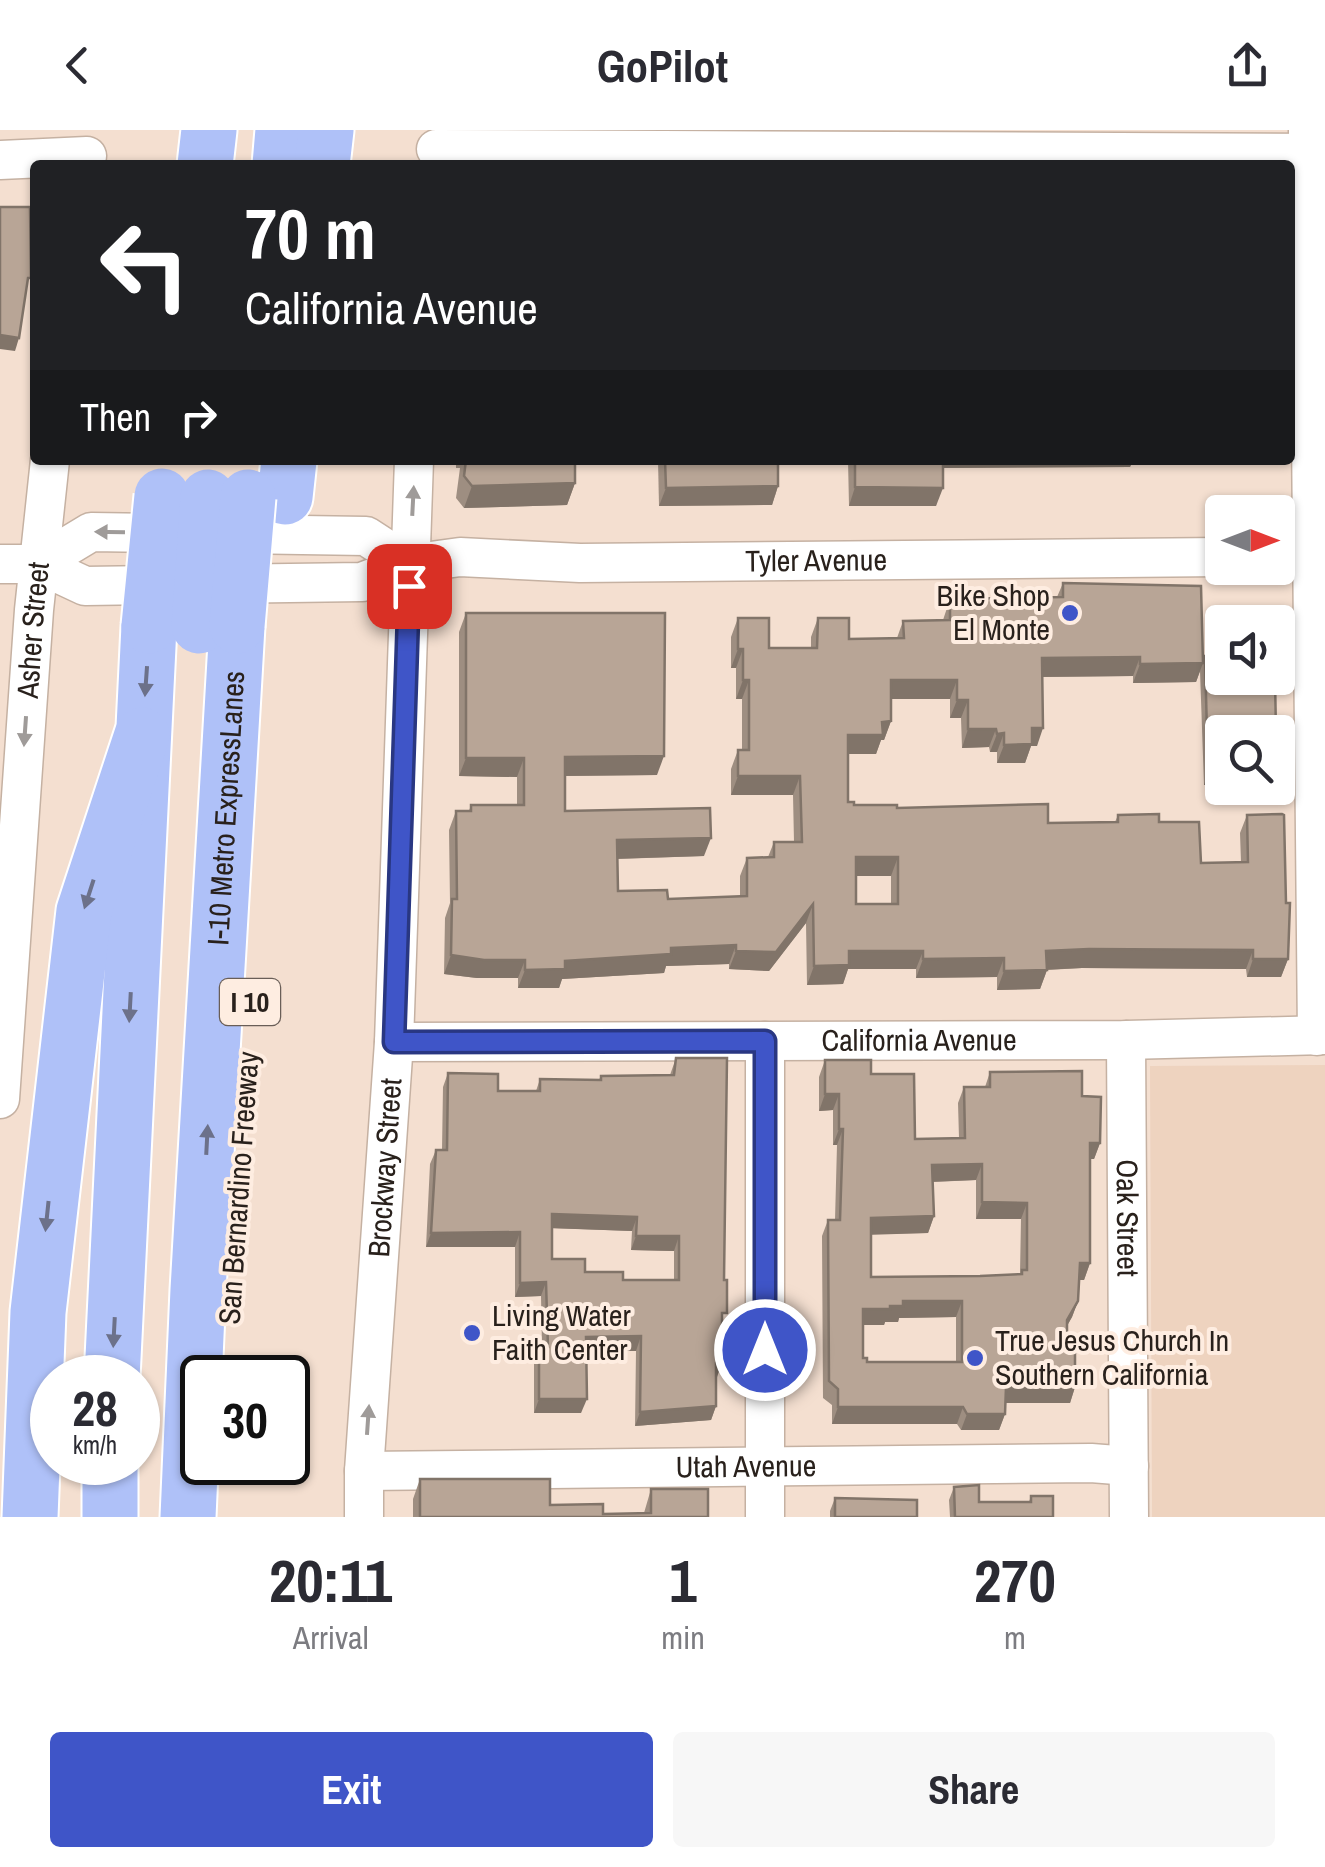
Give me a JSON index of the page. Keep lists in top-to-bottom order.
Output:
{
  "streets": {
    "highway": ["I-10 Metro ExpressLanes", "I 10", "San Bernardino Freeway"],
    "street": [
      "Tyler Avenue",
      "Asher Street",
      "California Avenue",
      "Brockway Street",
      "Oak Street",
      "Utah Avenue"
    ]
  },
  "crossings": [
    ["Tyler Avenue", "Asher Street"],
    ["Tyler Avenue", "Brockway Street"],
    ["I-10 Metro ExpressLanes", "San Bernardino Freeway"],
    ["California Avenue", "Brockway Street"],
    ["California Avenue", "Oak Street"],
    ["Brockway Street", "Utah Avenue"],
    ["Oak Street", "Utah Avenue"]
  ],
  "one_way": ["Asher Street", "Brockway Street"],
  "places": ["Bike Shop El Monte", "Living Water Faith Center", "True Jesus Church In Southern California"],
  "north": "right",
  "page": {
    "header": "GoPilot",
    "turn": ["70 m", "California Avenue"],
    "then": "Then",
    "speed": "28 km/h",
    "limit": "30",
    "eta": [
      "20:11",
      "Arrival",
      "1",
      "min",
      "270",
      "m"
    ],
    "buttons": ["Exit", "Share"]
  }
}
